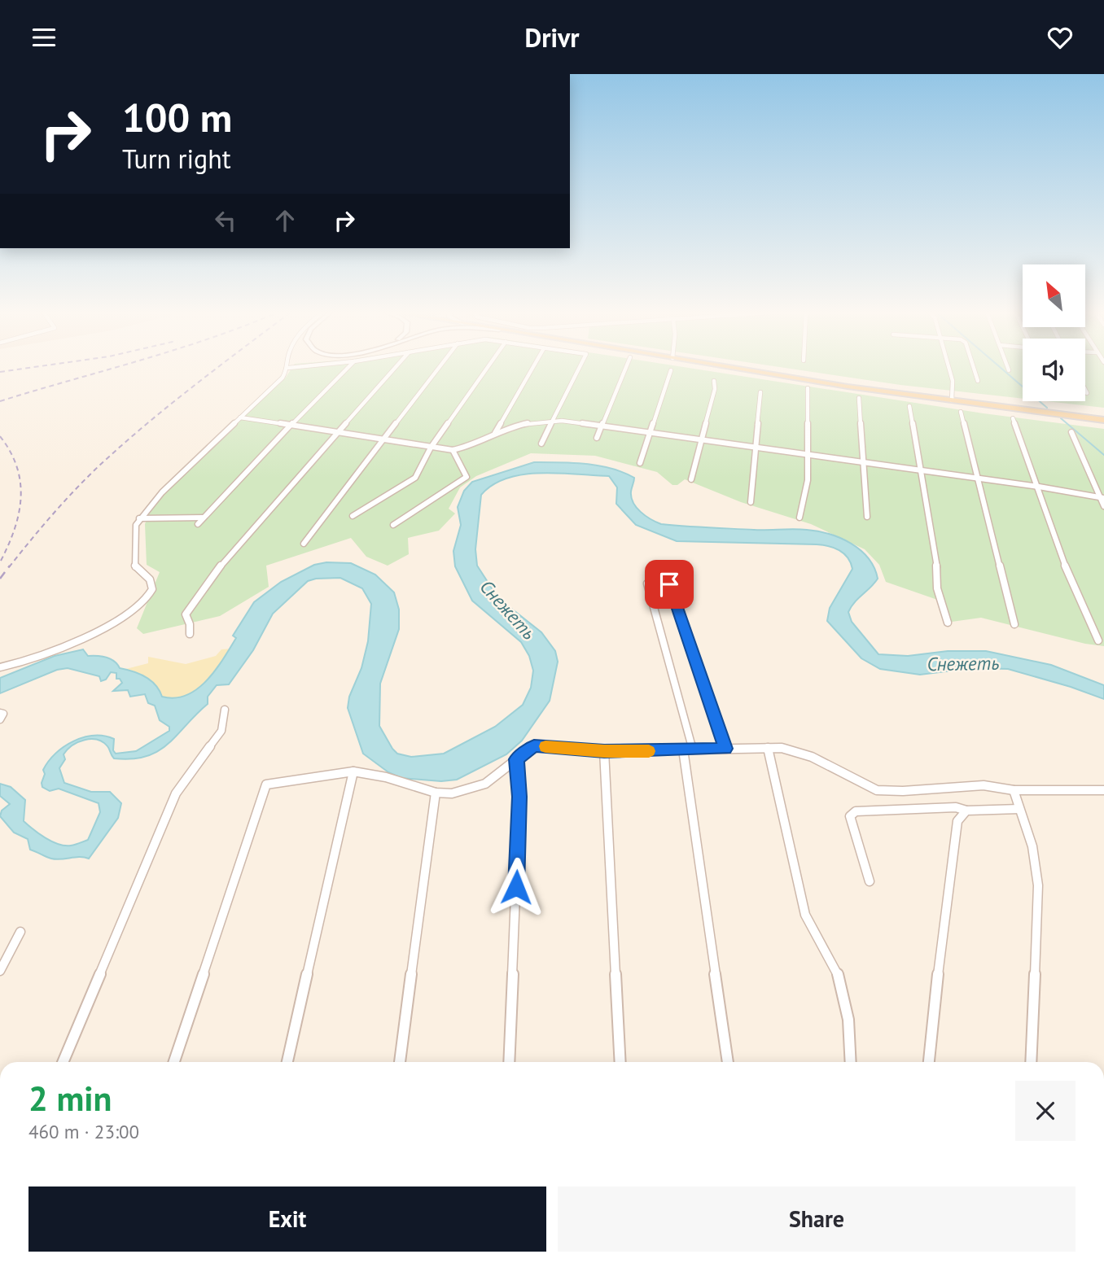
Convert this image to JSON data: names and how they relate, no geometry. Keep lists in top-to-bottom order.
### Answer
{
  "water": ["Снежеть"],
  "north": "top left",
  "page": {
    "header": "Drivr",
    "turn": ["100 m", "Turn right"],
    "heading": ["2 min", "460 m · 23:00"],
    "buttons": ["Exit", "Share"]
  }
}
